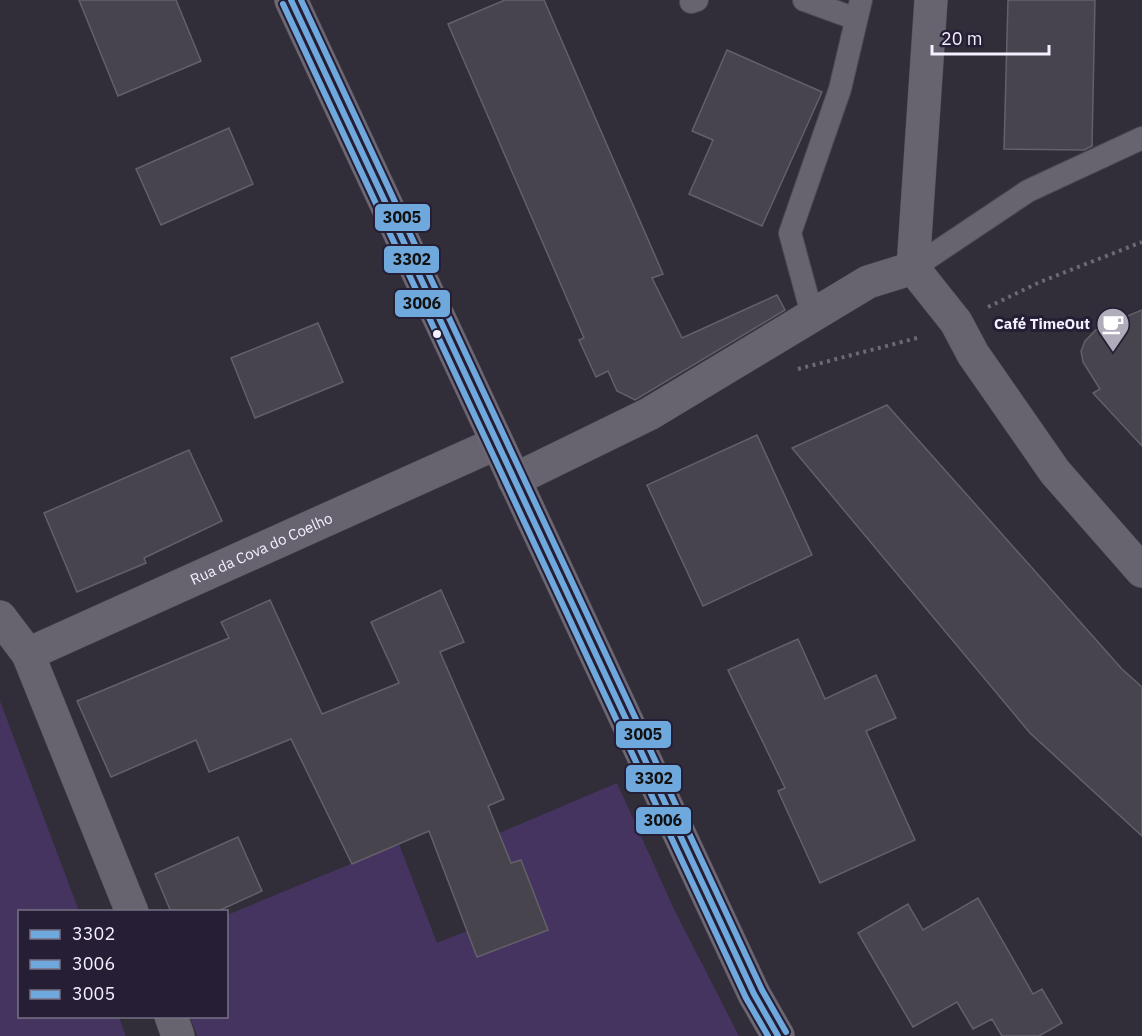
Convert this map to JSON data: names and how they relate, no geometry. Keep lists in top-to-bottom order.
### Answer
{
  "streets": {
    "street": ["Rua da Cova do Coelho"]
  },
  "places": {
    "cafe": ["Café TimeOut"]
  },
  "lines": ["transit line 3302", "transit line 3005", "transit line 3006"],
  "legend": ["3302", "3006", "3005"],
  "scale_bar": "20 m"
}
